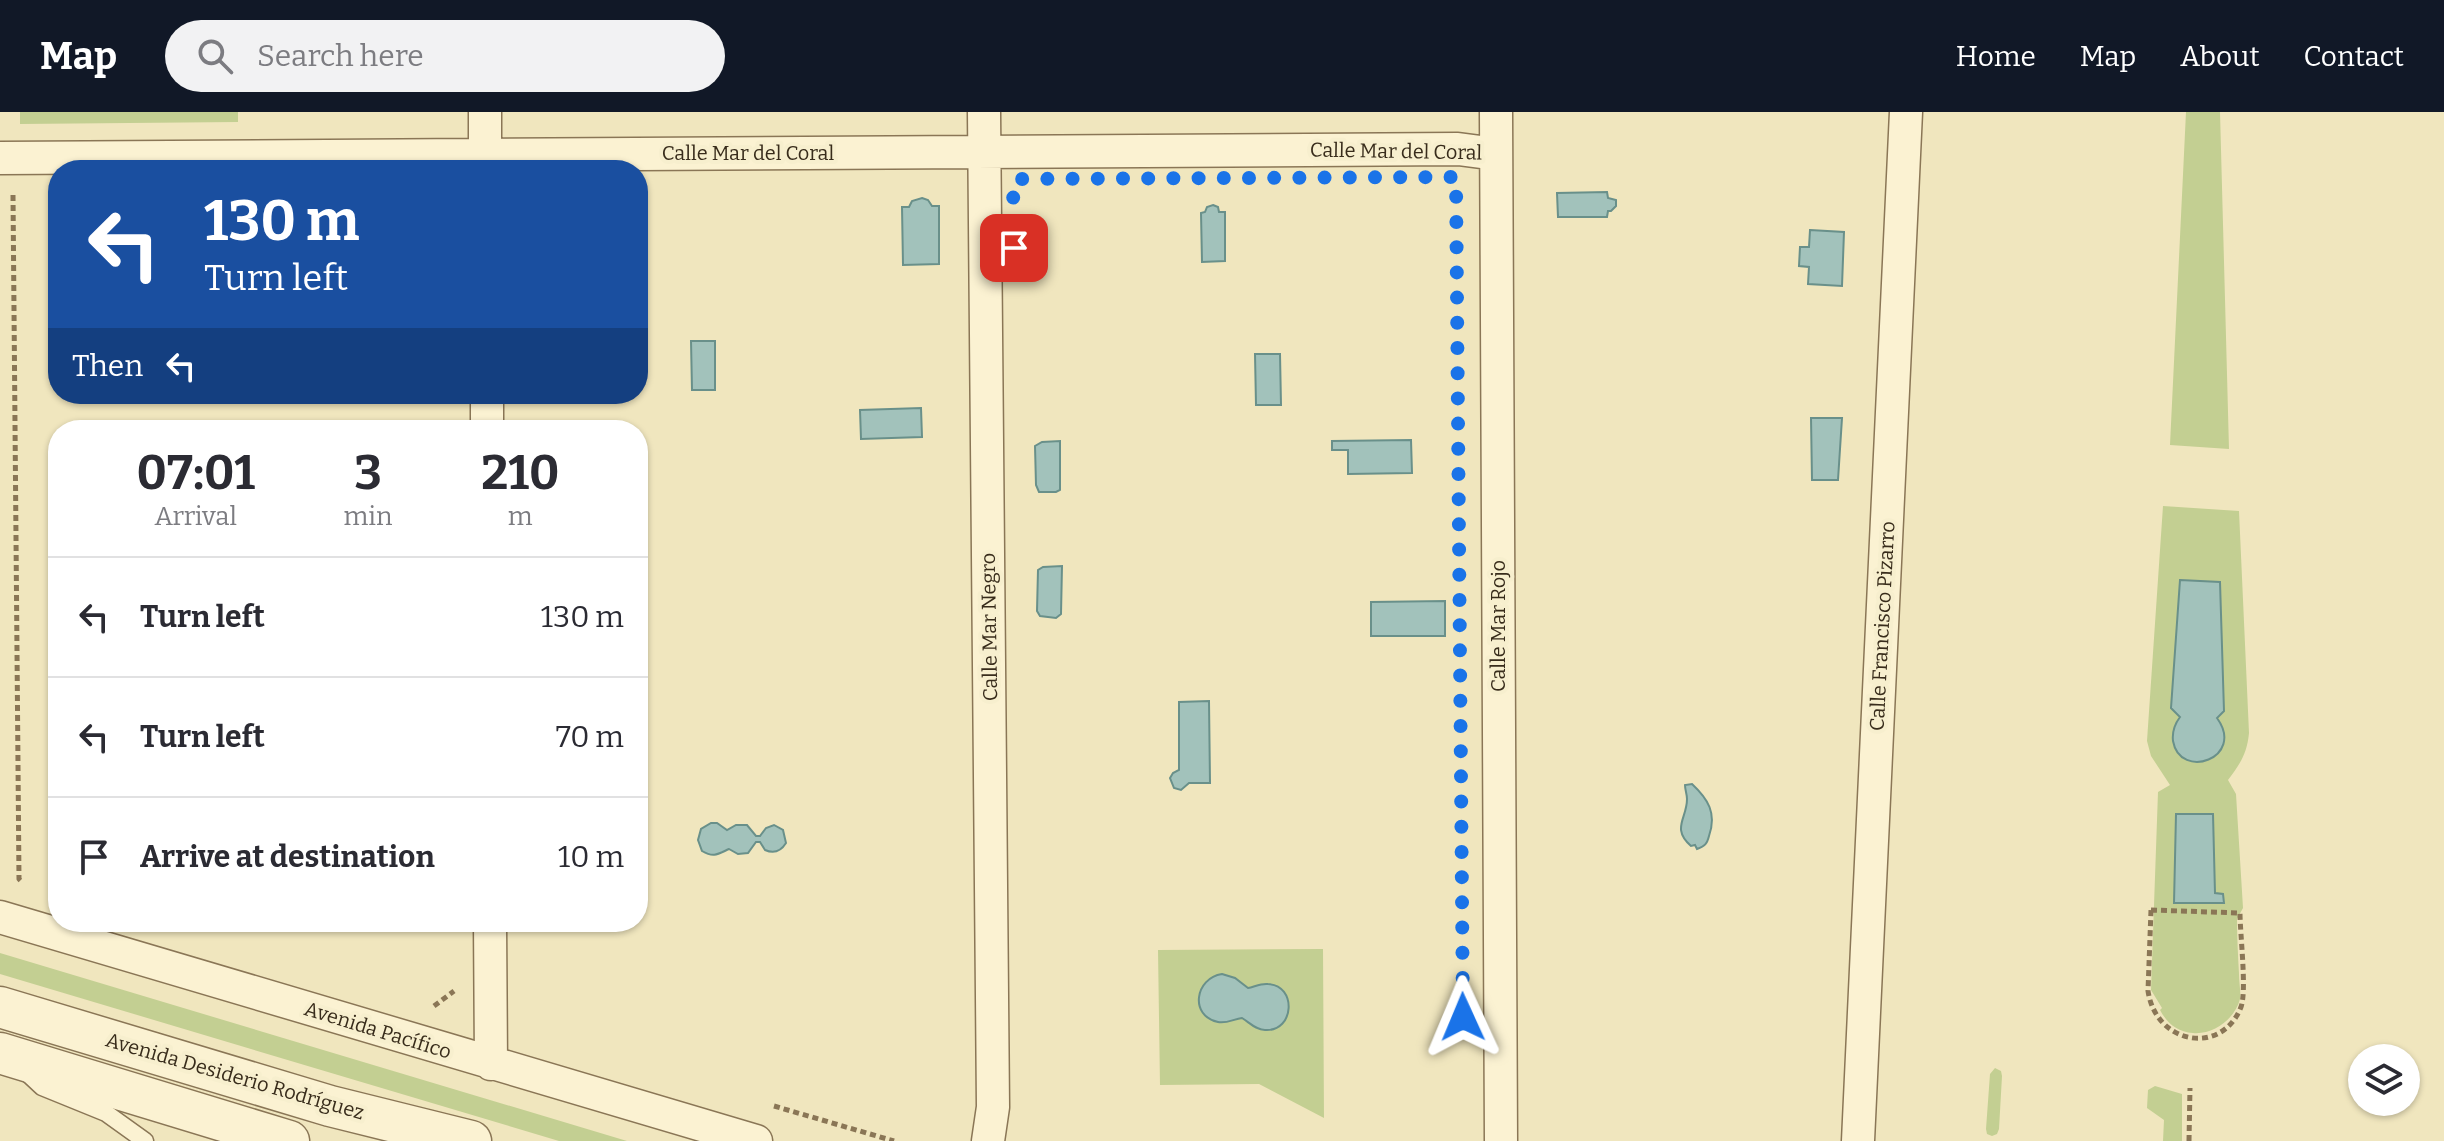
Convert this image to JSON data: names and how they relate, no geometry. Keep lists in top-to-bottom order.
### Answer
{
  "streets": {
    "street": [
      "Calle Mar del Coral",
      "Calle Mar Rojo",
      "Calle Francisco Pizarro",
      "Calle Mar Negro",
      "Avenida Pacífico",
      "Avenida Desiderio Rodríguez"
    ]
  },
  "crossings": [
    ["Calle Mar del Coral", "Calle Mar Rojo"],
    ["Calle Mar del Coral", "Calle Mar Negro"]
  ],
  "page": {
    "header": "Map",
    "search": "Search here",
    "nav": [
      "Home",
      "Map",
      "About",
      "Contact"
    ],
    "turn": ["130 m", "Turn left"],
    "then": "Then",
    "eta": [
      "07:01",
      "Arrival",
      "3",
      "min",
      "210",
      "m"
    ],
    "list": [
      {
        "name": "Turn left",
        "value": "130 m"
      },
      {
        "name": "Turn left",
        "value": "70 m"
      },
      {
        "name": "Arrive at destination",
        "value": "10 m"
      }
    ]
  }
}
